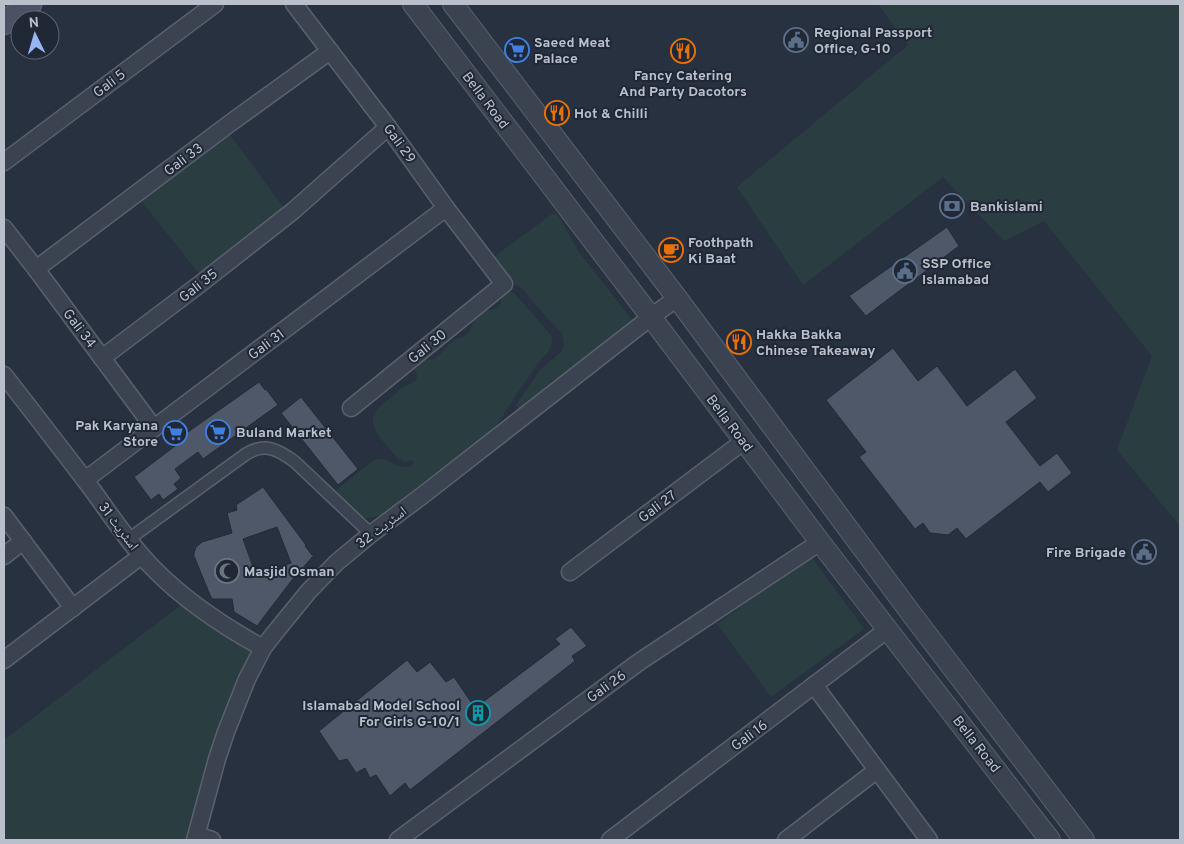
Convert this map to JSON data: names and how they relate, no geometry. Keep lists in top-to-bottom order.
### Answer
{
  "streets": {
    "street": [
      "Gali 5",
      "Bella Road",
      "Gali 29",
      "Gali 33",
      "Gali 35",
      "Gali 34",
      "Gali 31",
      "Gali 30",
      "Gali 27",
      "اسٹریٹ 31",
      "اسٹریٹ 32",
      "Gali 26",
      "Gali 16"
    ]
  },
  "crossings": [
    ["Bella Road", "Gali 27"],
    ["Bella Road", "اسٹریٹ 32"],
    ["Bella Road", "Gali 26"],
    ["Bella Road", "Gali 16"],
    ["Gali 29", "Gali 33"],
    ["Gali 29", "Gali 35"],
    ["Gali 29", "Gali 31"],
    ["Gali 29", "Gali 30"],
    ["Gali 33", "Gali 34"],
    ["Gali 35", "Gali 34"],
    ["Gali 34", "Gali 31"],
    ["Gali 31", "اسٹریٹ 31"],
    ["اسٹریٹ 31", "اسٹریٹ 32"]
  ],
  "places": {
    "public building": ["Regional Passport Office, G-10", "SSP Office Islamabad", "Fire Brigade"],
    "supermarket": ["Saeed Meat Palace", "Buland Market", "Pak Karyana Store"],
    "restaurant": ["Fancy Catering And Party Dacotors", "Hot & Chilli", "Hakka Bakka Chinese Takeaway"],
    "bank": ["Bankislami"],
    "cafe": ["Foothpath Ki Baat"],
    "mosque": ["Masjid Osman"],
    "building": ["Islamabad Model School For Girls G-10/1"]
  },
  "north": "top"
}
